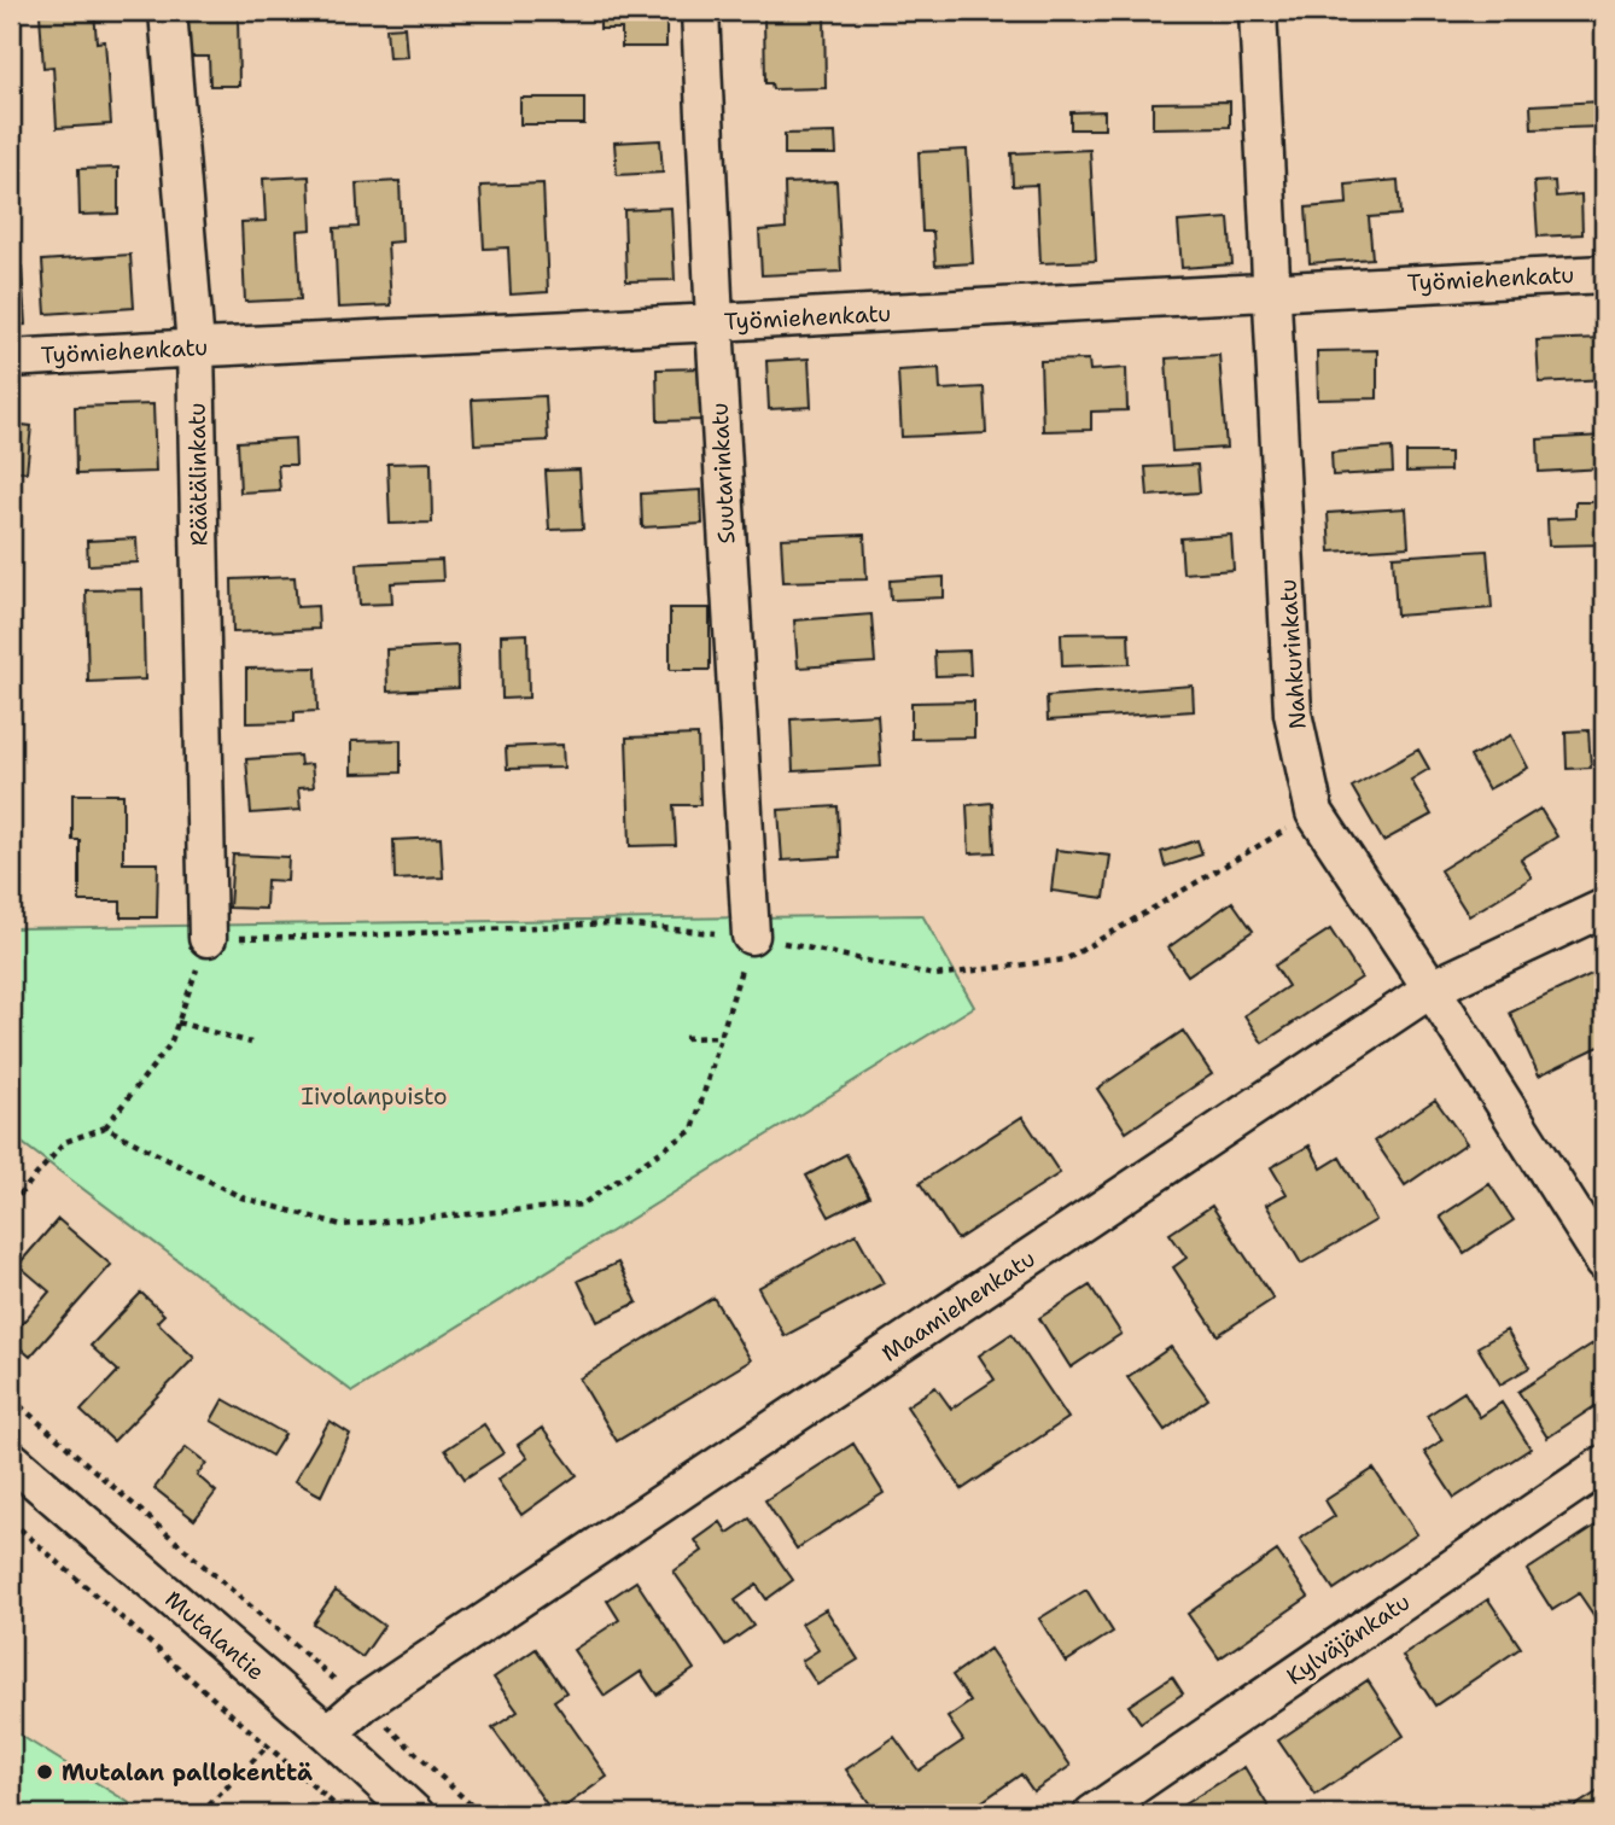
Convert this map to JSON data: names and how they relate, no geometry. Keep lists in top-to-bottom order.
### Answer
{
  "streets": {
    "street": [
      "Työmiehenkatu",
      "Suutarinkatu",
      "Räätälinkatu",
      "Nahkurinkatu",
      "Maamiehenkatu",
      "Mutalantie",
      "Kylväjänkatu"
    ]
  },
  "crossings": [
    ["Työmiehenkatu", "Suutarinkatu"],
    ["Työmiehenkatu", "Räätälinkatu"],
    ["Työmiehenkatu", "Nahkurinkatu"],
    ["Nahkurinkatu", "Maamiehenkatu"],
    ["Maamiehenkatu", "Mutalantie"]
  ],
  "parks": ["Iivolanpuisto"],
  "places": ["Mutalan pallokenttä"]
}
